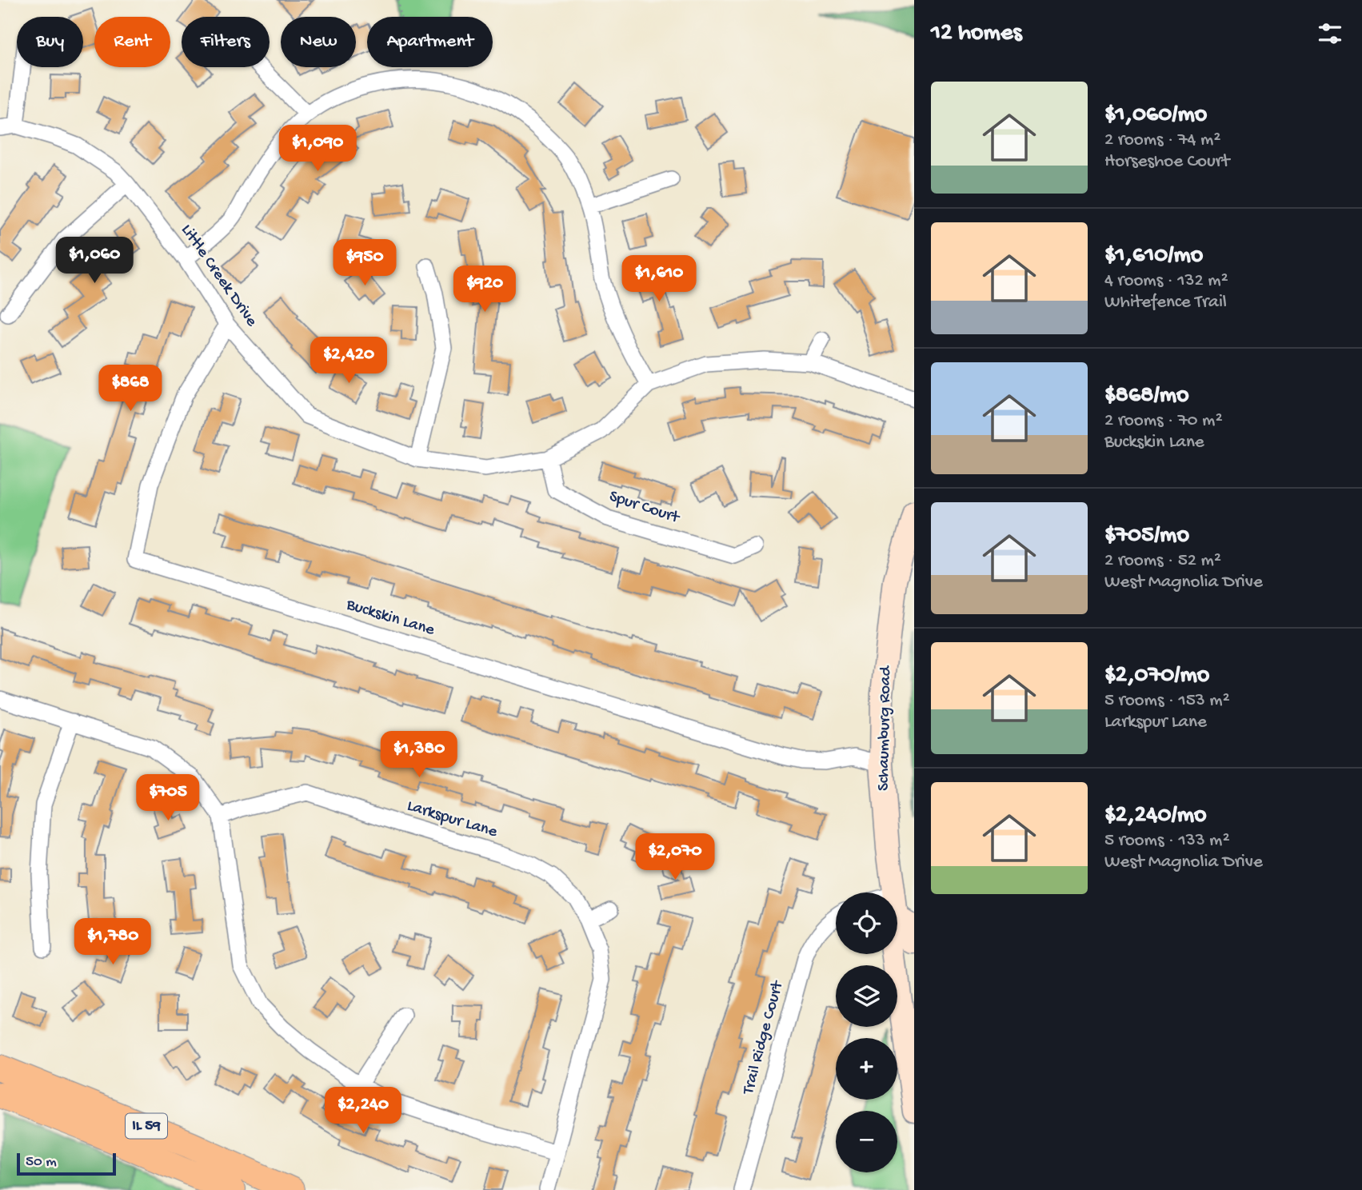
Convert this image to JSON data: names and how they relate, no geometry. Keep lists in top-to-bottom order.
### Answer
{
  "streets": {
    "main road": ["Schaumburg Road", "IL 59"],
    "street": [
      "Little Creek Drive",
      "Spur Court",
      "Buckskin Lane",
      "Larkspur Lane",
      "Trail Ridge Court"
    ]
  },
  "crossings": [
    ["Little Creek Drive", "Spur Court"],
    ["Little Creek Drive", "Buckskin Lane"],
    ["Buckskin Lane", "Schaumburg Road"]
  ],
  "scale_bar": "50 m",
  "page": {
    "heading": "12 homes",
    "chip": [
      "Buy",
      "Rent",
      "Filters",
      "New",
      "Apartment"
    ],
    "list": [
      {
        "name": "$1,060/mo",
        "note": "2 rooms · 74 m² · Horseshoe Court"
      },
      {
        "name": "$1,610/mo",
        "note": "4 rooms · 132 m² · Whitefence Trail"
      },
      {
        "name": "$868/mo",
        "note": "2 rooms · 70 m² · Buckskin Lane"
      },
      {
        "name": "$705/mo",
        "note": "2 rooms · 52 m² · West Magnolia Drive"
      },
      {
        "name": "$2,070/mo",
        "note": "5 rooms · 153 m² · Larkspur Lane"
      },
      {
        "name": "$2,240/mo",
        "note": "5 rooms · 133 m² · West Magnolia Drive"
      }
    ],
    "price": [
      "$1,090",
      "$1,060",
      "$950",
      "$1,610",
      "$920",
      "$2,420",
      "$868",
      "$1,380",
      "$705",
      "$2,070",
      "$1,780",
      "$2,240"
    ],
    "map_buttons": ["+", "−"],
    "scale": "50 m"
  }
}
